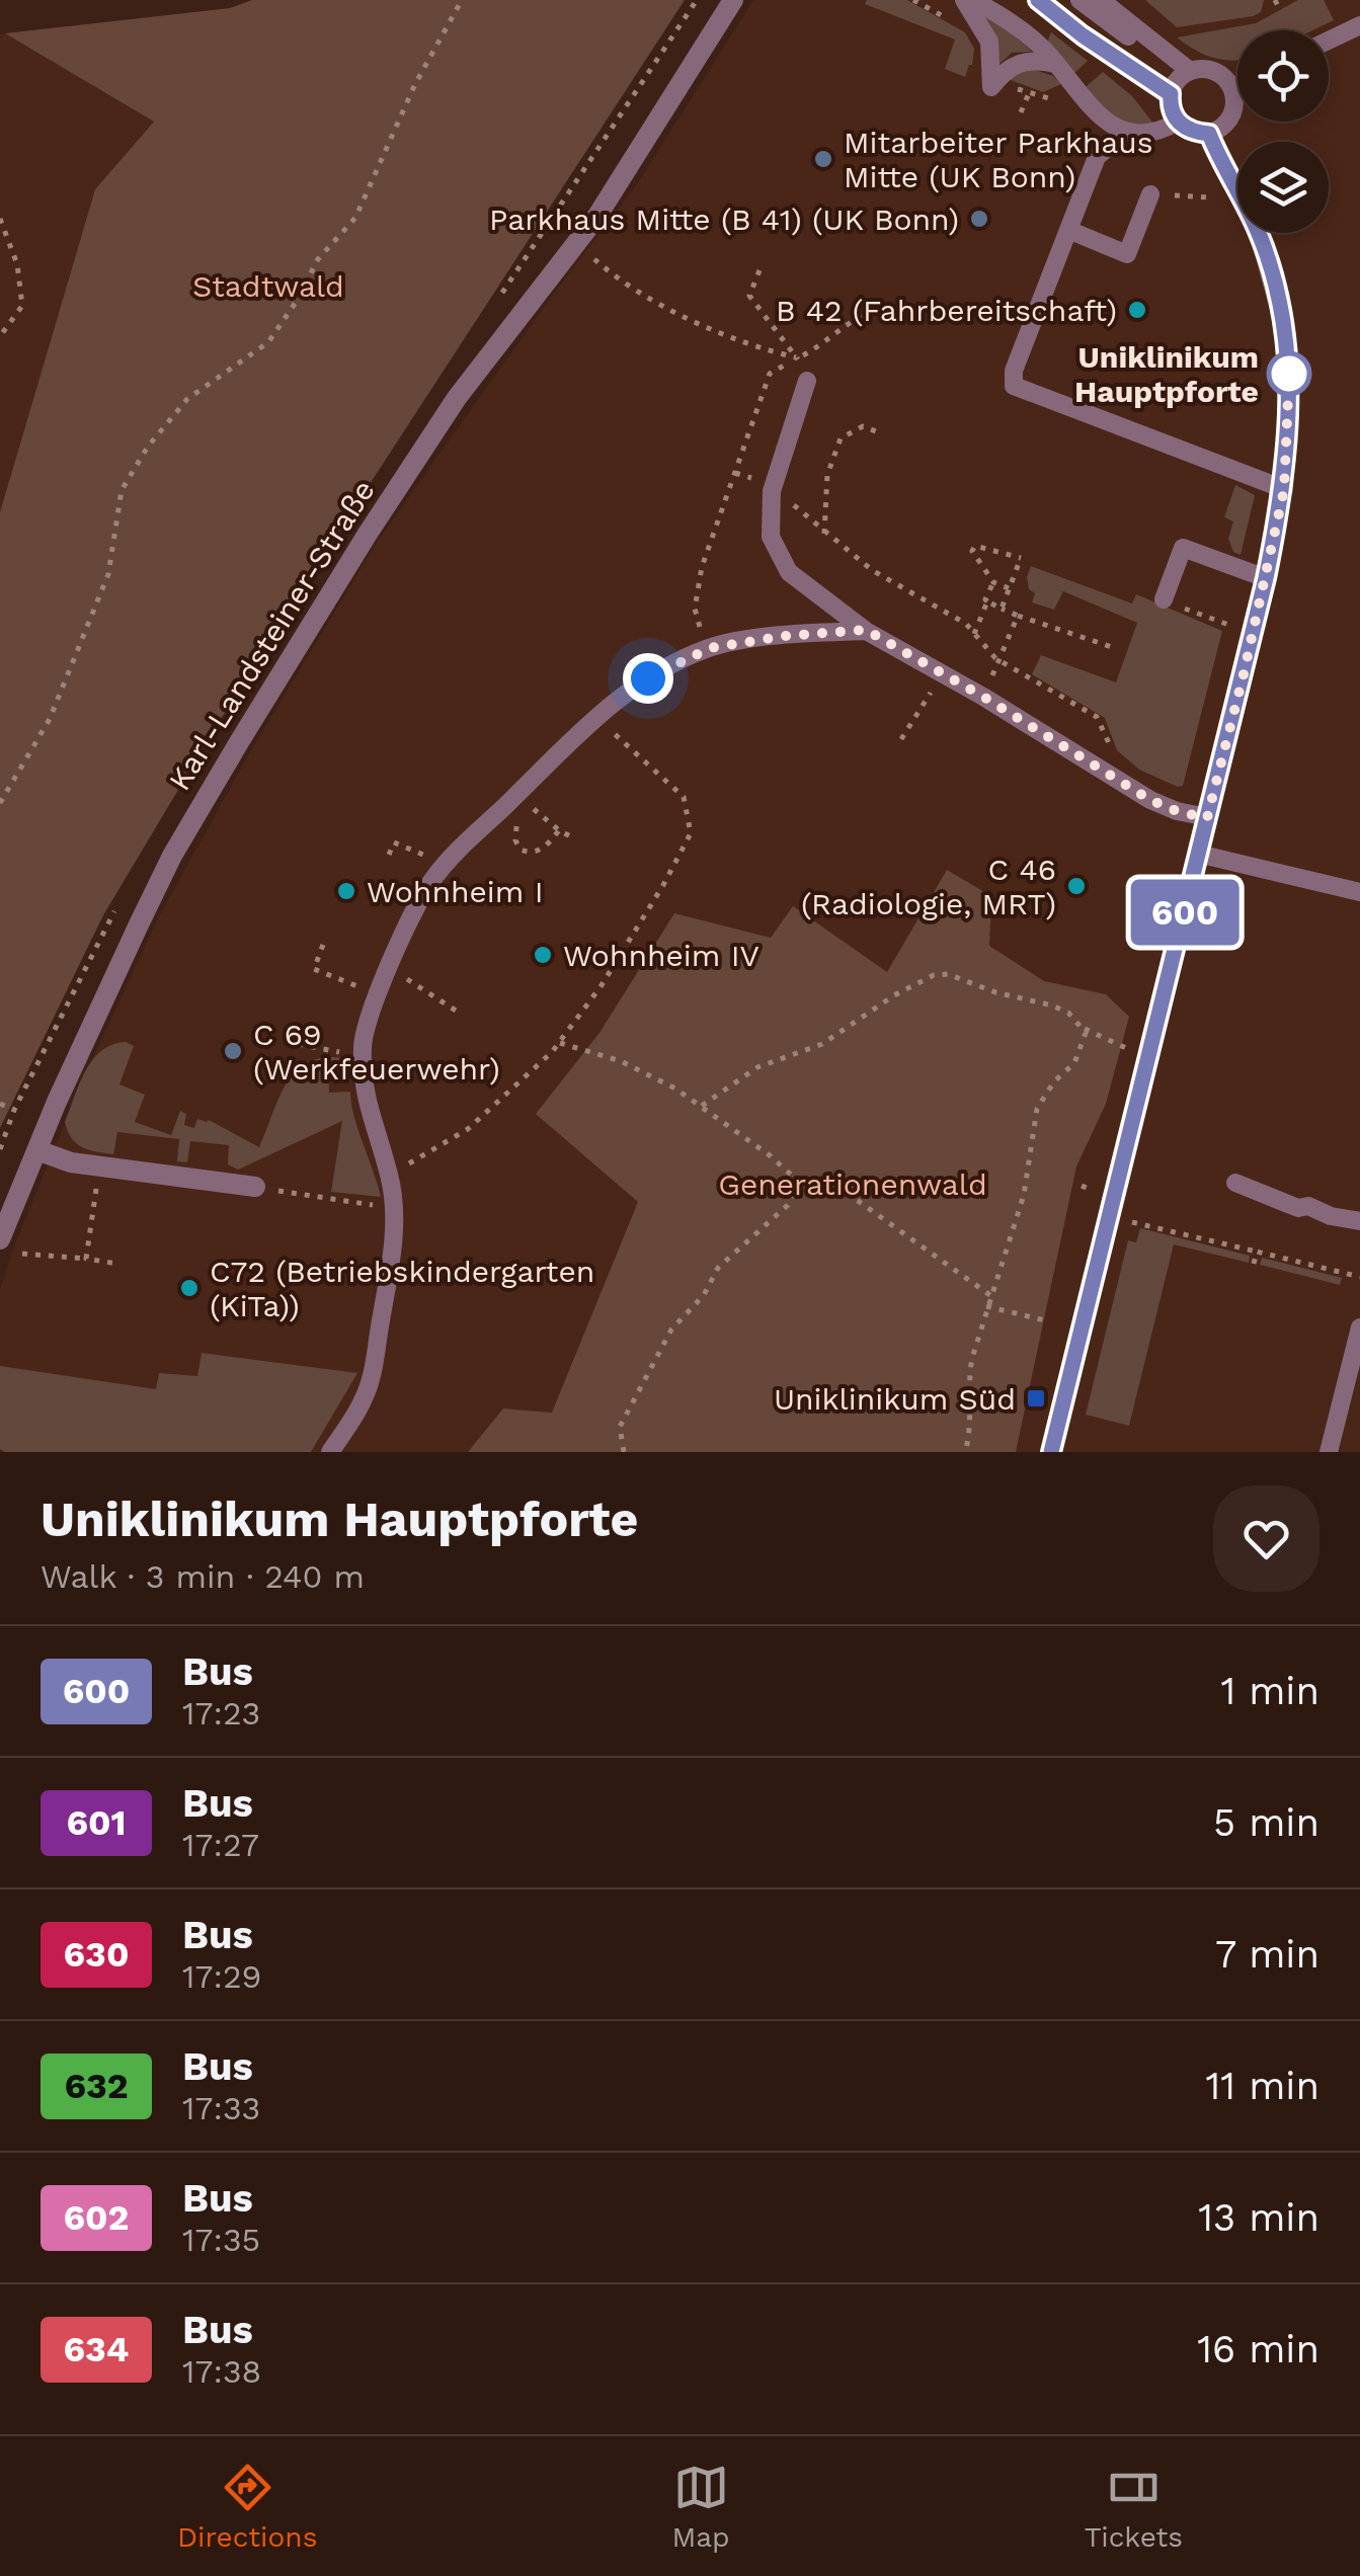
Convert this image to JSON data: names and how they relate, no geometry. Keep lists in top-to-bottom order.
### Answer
{
  "streets": {
    "street": ["Karl-Landsteiner-Straße"]
  },
  "parks": ["Stadtwald", "Generationenwald"],
  "places": {
    "other": [
      "Mitarbeiter Parkhaus Mitte (UK Bonn)",
      "Parkhaus Mitte (B 41) (UK Bonn)",
      "B 42 (Fahrbereitschaft)",
      "Uniklinikum Hauptpforte",
      "C 46 (Radiologie, MRT)",
      "Wohnheim I",
      "Wohnheim IV",
      "C 69 (Werkfeuerwehr)",
      "C72 (Betriebskindergarten (KiTa))"
    ],
    "transit": ["Uniklinikum Süd"]
  },
  "lines": ["bus line 600"],
  "page": {
    "on_map": "600",
    "heading": ["Uniklinikum Hauptpforte", "Walk · 3 min · 240 m"],
    "list": [
      {
        "mark": "600",
        "name": "Bus",
        "note": "17:23",
        "value": "1 min"
      },
      {
        "mark": "601",
        "name": "Bus",
        "note": "17:27",
        "value": "5 min"
      },
      {
        "mark": "630",
        "name": "Bus",
        "note": "17:29",
        "value": "7 min"
      },
      {
        "mark": "632",
        "name": "Bus",
        "note": "17:33",
        "value": "11 min"
      },
      {
        "mark": "602",
        "name": "Bus",
        "note": "17:35",
        "value": "13 min"
      },
      {
        "mark": "634",
        "name": "Bus",
        "note": "17:38",
        "value": "16 min"
      }
    ],
    "tabs": ["Directions", "Map", "Tickets"]
  }
}
